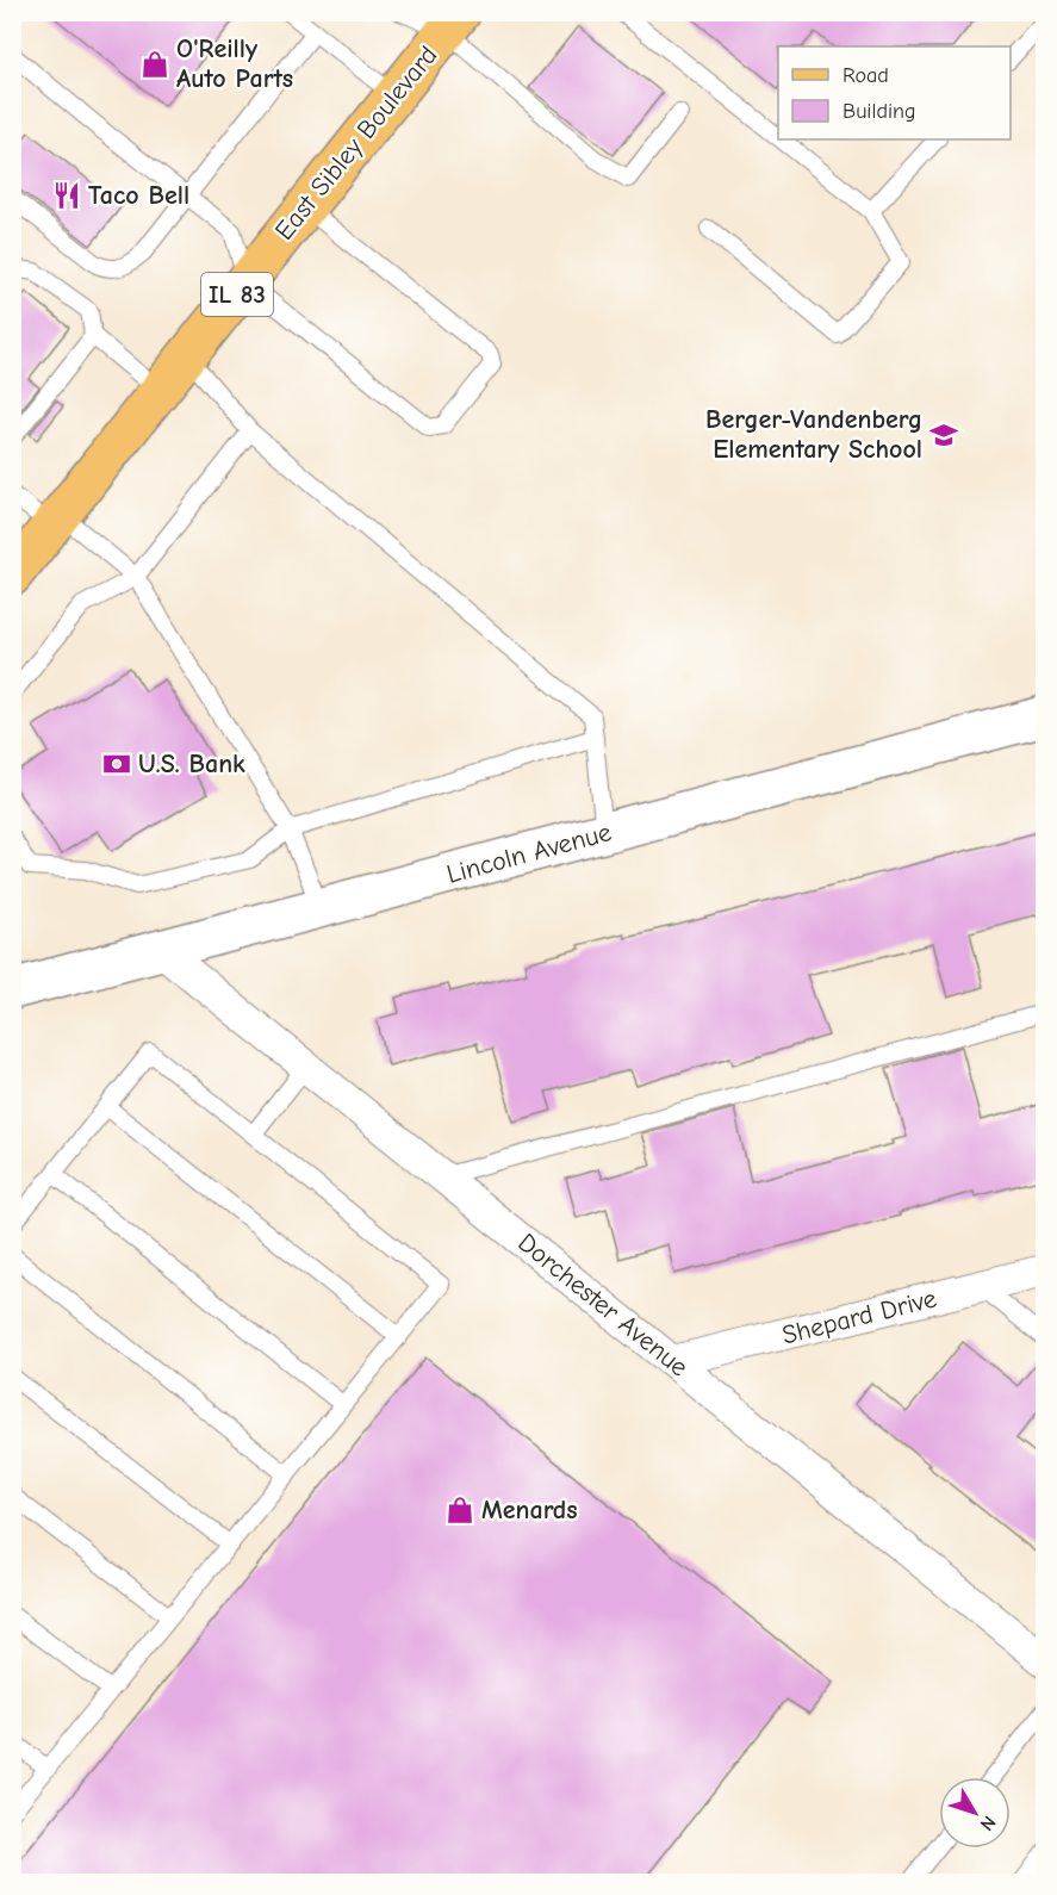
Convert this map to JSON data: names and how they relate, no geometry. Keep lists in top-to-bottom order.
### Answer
{
  "streets": {
    "main road": ["East Sibley Boulevard", "IL 83"],
    "street": ["Lincoln Avenue", "Dorchester Avenue", "Shepard Drive"]
  },
  "crossings": [
    ["Lincoln Avenue", "Dorchester Avenue"],
    ["Dorchester Avenue", "Shepard Drive"]
  ],
  "places": {
    "shop": ["O'Reilly Auto Parts", "Menards"],
    "restaurant": ["Taco Bell"],
    "school or university": ["Berger-Vandenberg Elementary School"],
    "bank": ["U.S. Bank"]
  },
  "legend": ["Road", "Building"],
  "north": "bottom right"
}
